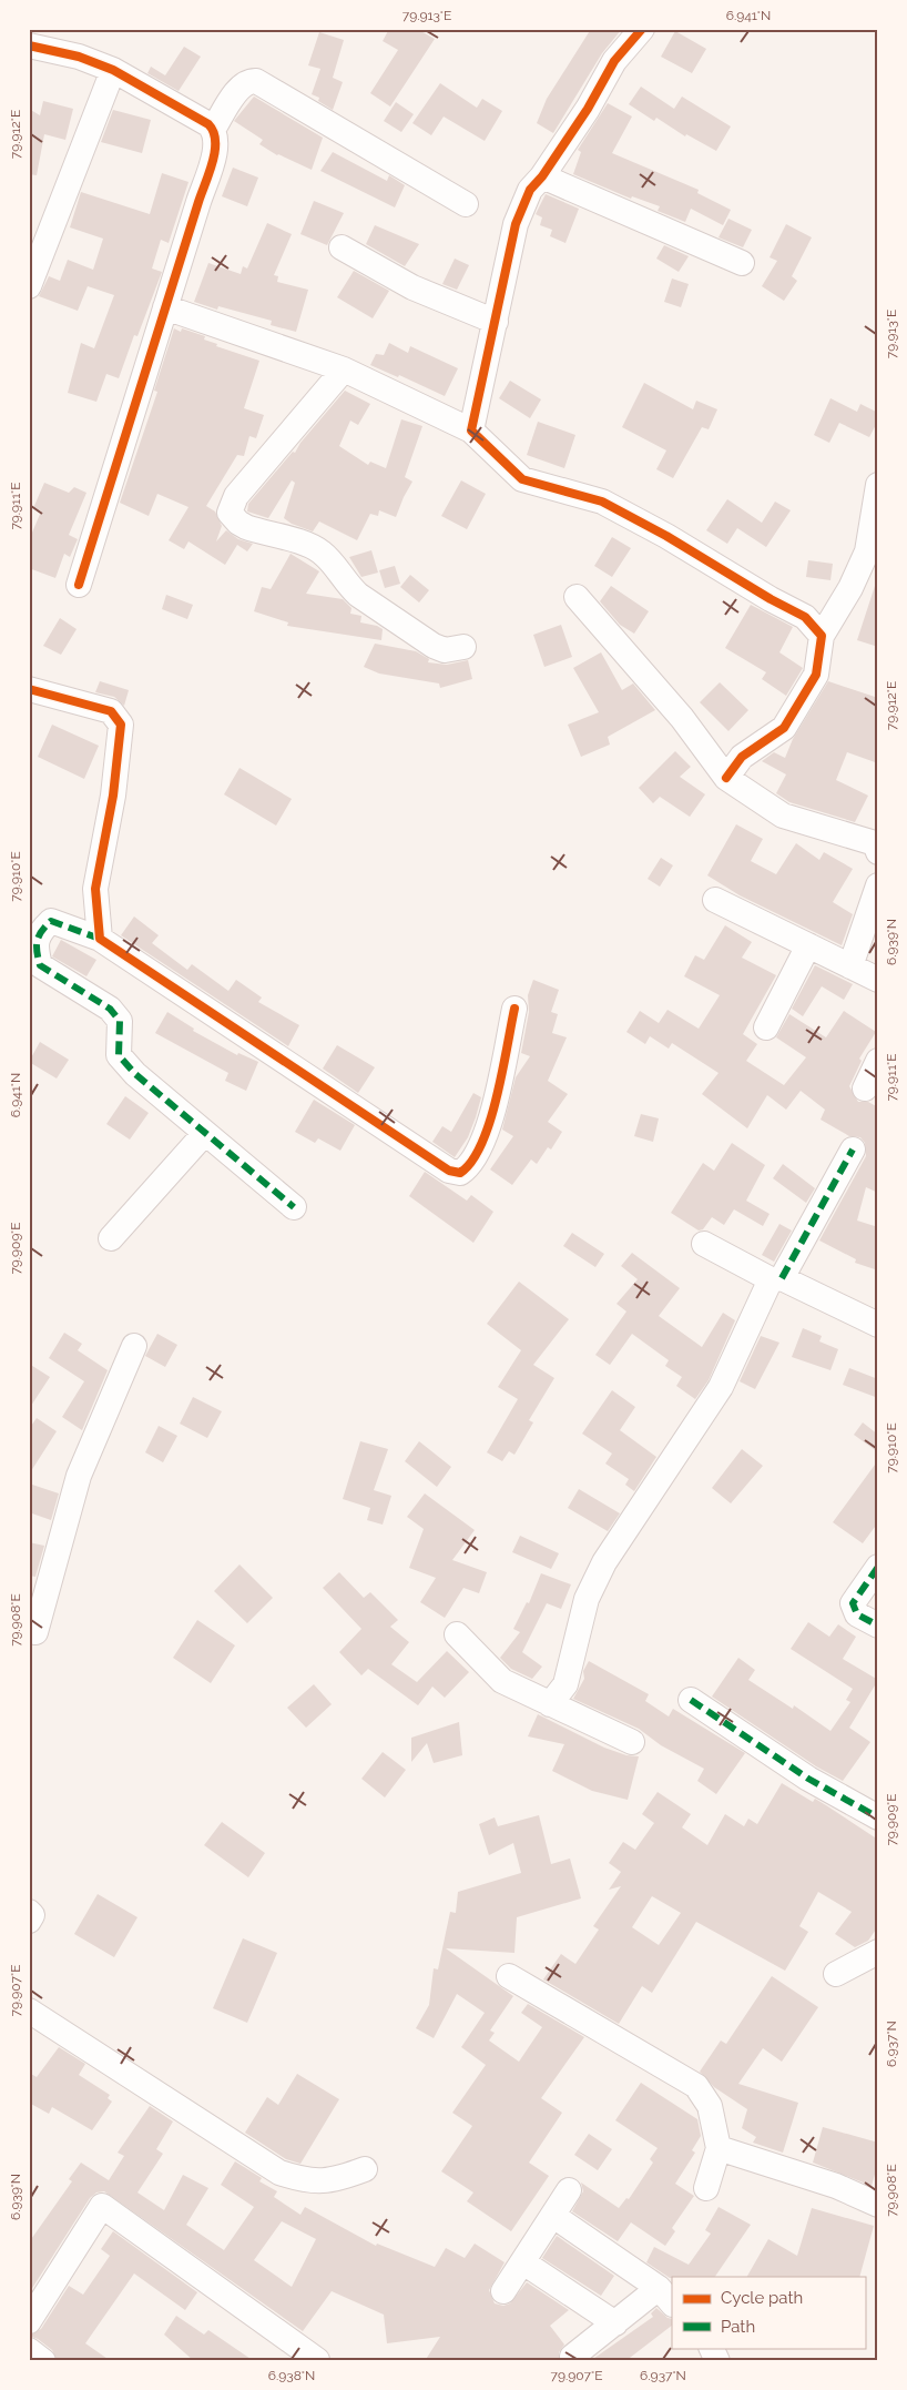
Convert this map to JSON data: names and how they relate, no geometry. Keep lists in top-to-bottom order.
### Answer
{
  "legend": ["Cycle path", "Path"],
  "coordinates": [
    "79.913°E",
    "6.941°N",
    "79.912°E",
    "79.911°E",
    "79.910°E",
    "6.939°N",
    "79.909°E",
    "79.908°E",
    "79.907°E",
    "6.937°N",
    "6.938°N"
  ]
}
